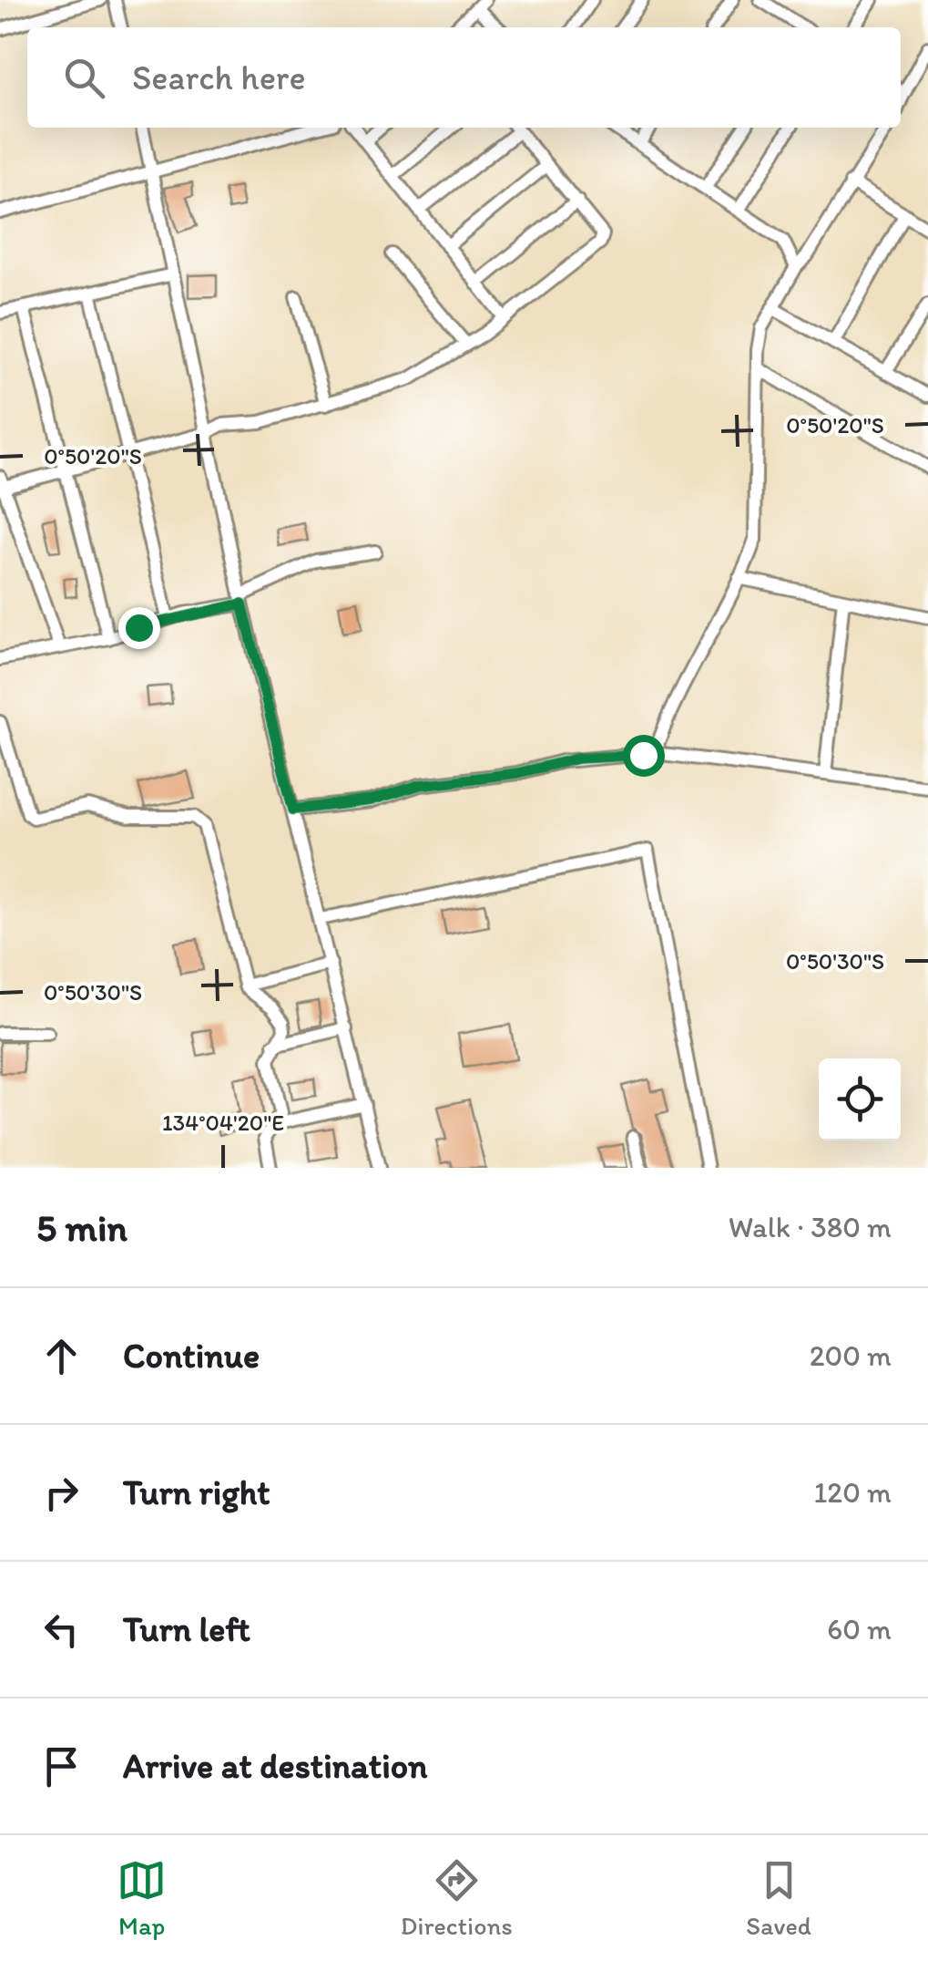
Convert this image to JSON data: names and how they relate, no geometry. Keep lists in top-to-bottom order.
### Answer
{
  "page": {
    "search": "Search here",
    "heading": ["5 min", "Walk · 380 m"],
    "list": [
      ["Continue", "200 m"],
      ["Turn right", "120 m"],
      ["Turn left", "60 m"],
      "Arrive at destination"
    ],
    "nav": ["Map", "Directions", "Saved"]
  },
  "coordinates": ["0°50'20\"S", "0°50'30\"S", "134°04'20\"E"]
}
